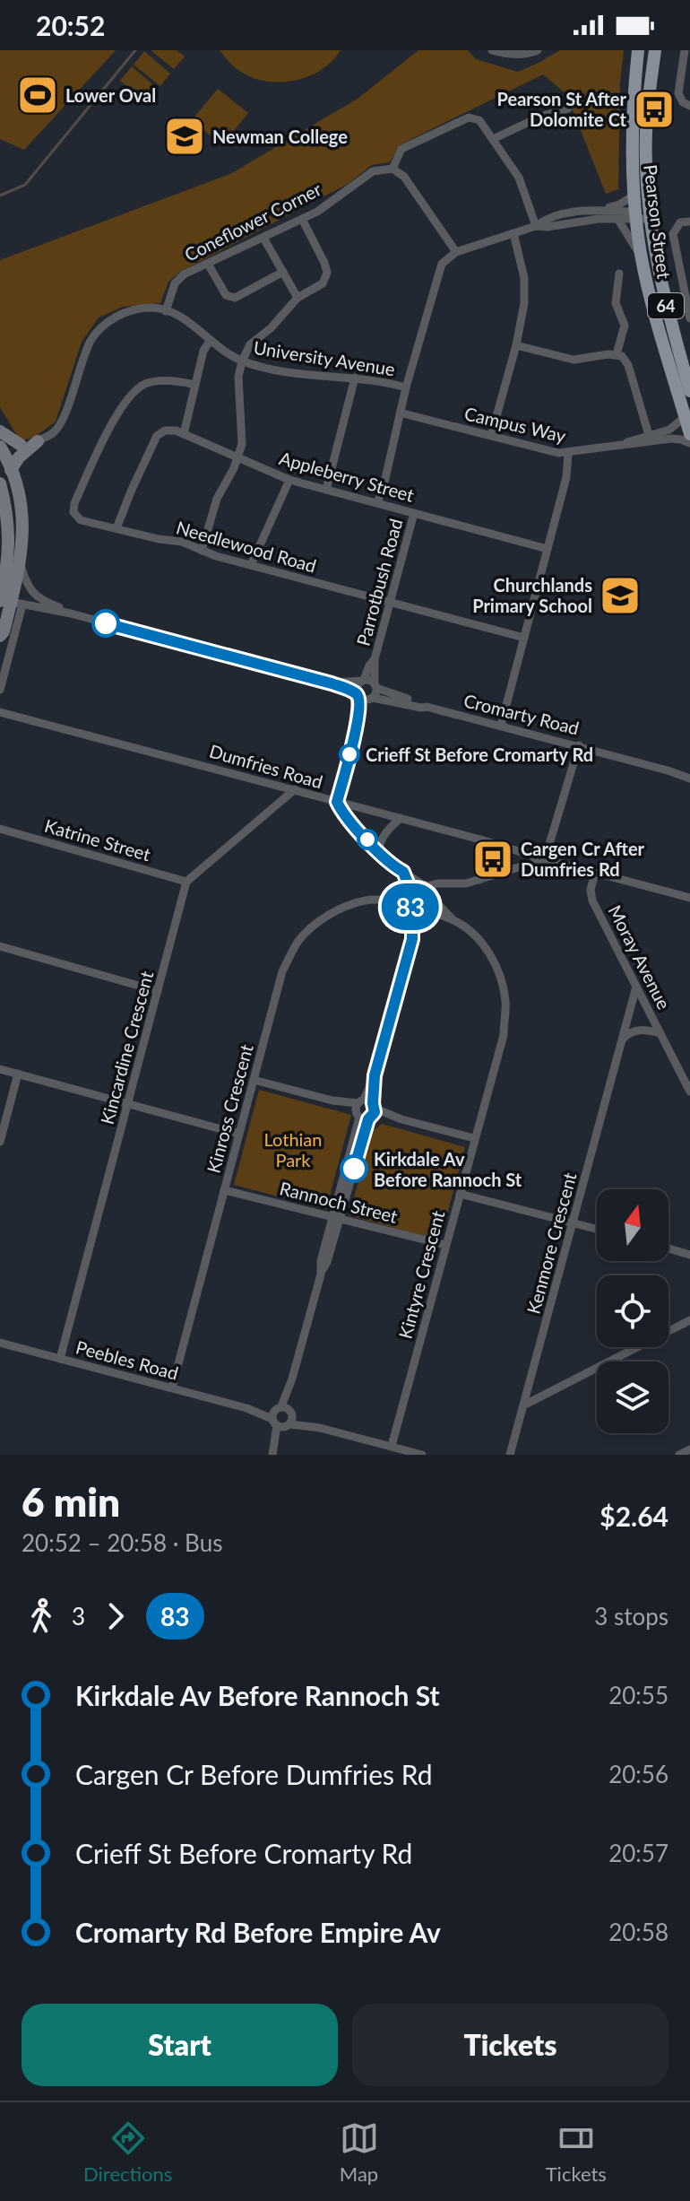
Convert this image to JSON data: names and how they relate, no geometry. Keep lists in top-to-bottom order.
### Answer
{
  "streets": {
    "main road": ["Pearson Street", "64"],
    "street": [
      "Coneflower Corner",
      "University Avenue",
      "Campus Way",
      "Appleberry Street",
      "Needlewood Road",
      "Parrotbush Road",
      "Cromarty Road",
      "Dumfries Road",
      "Katrine Street",
      "Moray Avenue",
      "Kincardine Crescent",
      "Kinross Crescent",
      "Rannoch Street",
      "Kenmore Crescent",
      "Kintyre Crescent",
      "Peebles Road"
    ]
  },
  "crossings": [
    ["Coneflower Corner", "University Avenue"],
    ["Pearson Street", "Campus Way"],
    ["Appleberry Street", "Parrotbush Road"],
    ["Needlewood Road", "Parrotbush Road"],
    ["Parrotbush Road", "Cromarty Road"],
    ["Dumfries Road", "Moray Avenue"],
    ["Katrine Street", "Kincardine Crescent"],
    ["Moray Avenue", "Kenmore Crescent"],
    ["Kincardine Crescent", "Peebles Road"],
    ["Kinross Crescent", "Rannoch Street"],
    ["Kinross Crescent", "Kintyre Crescent"],
    ["Kinross Crescent", "Peebles Road"],
    ["Rannoch Street", "Kintyre Crescent"],
    ["Kintyre Crescent", "Peebles Road"]
  ],
  "parks": ["Lothian Park"],
  "places": {
    "sports": ["Lower Oval"],
    "bus stop": ["Pearson St After Dolomite Ct", "Cargen Cr After Dumfries Rd"],
    "school or university": ["Newman College", "Churchlands Primary School"],
    "other": ["Crieff St Before Cromarty Rd", "Kirkdale Av Before Rannoch St"]
  },
  "lines": ["bus line 83"],
  "north": "top",
  "page": {
    "status": "20:52",
    "on_map": "83",
    "heading": ["6 min", "20:52 – 20:58 · Bus", "$2.64"],
    "legs": ["3", "83", "3 stops"],
    "list": [
      {
        "name": "Kirkdale Av Before Rannoch St",
        "value": "20:55"
      },
      {
        "name": "Cargen Cr Before Dumfries Rd",
        "value": "20:56"
      },
      {
        "name": "Crieff St Before Cromarty Rd",
        "value": "20:57"
      },
      {
        "name": "Cromarty Rd Before Empire Av",
        "value": "20:58"
      }
    ],
    "buttons": ["Start", "Tickets"],
    "tabs": ["Directions", "Map", "Tickets"]
  }
}
